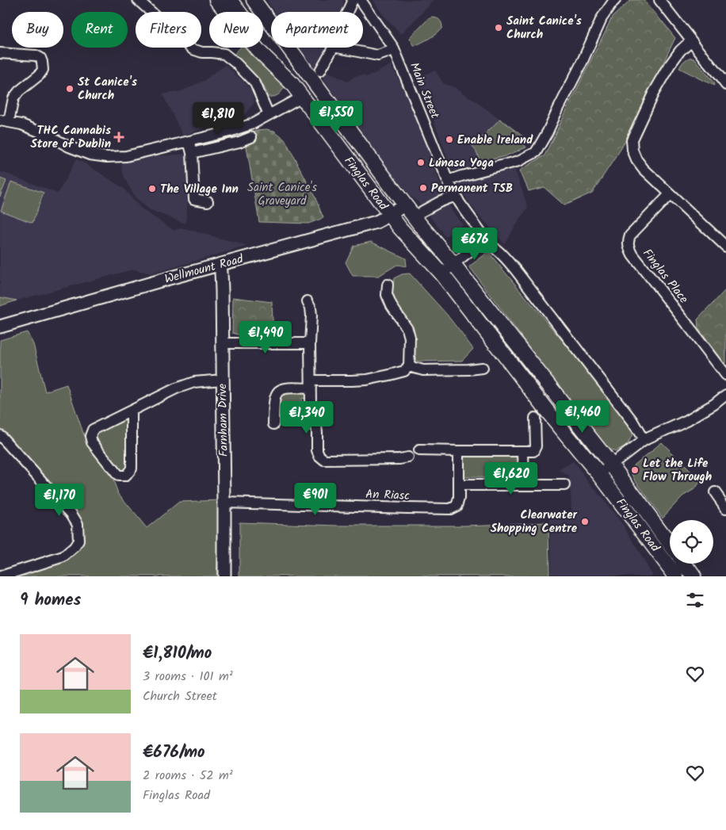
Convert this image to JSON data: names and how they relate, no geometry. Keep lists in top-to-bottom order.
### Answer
{
  "streets": {
    "main road": ["Finglas Road"],
    "street": [
      "Main Street",
      "Wellmount Road",
      "Finglas Place",
      "Farnham Drive",
      "An Riasc"
    ]
  },
  "crossings": [
    ["Finglas Road", "Wellmount Road"],
    ["Wellmount Road", "Farnham Drive"],
    ["Farnham Drive", "An Riasc"]
  ],
  "parks": ["Saint Canice's Graveyard"],
  "places": {
    "other": [
      "Saint Canice's Church",
      "St Canice's Church",
      "Enable Ireland",
      "Lúnasa Yoga",
      "Permanent TSB",
      "The Village Inn",
      "Let the Life Flow Through",
      "Clearwater Shopping Centre"
    ],
    "health": ["THC Cannabis Store of Dublin"]
  },
  "page": {
    "chip": [
      "Buy",
      "Rent",
      "Filters",
      "New",
      "Apartment"
    ],
    "price": [
      "€1,550",
      "€1,810",
      "€676",
      "€1,490",
      "€1,460",
      "€1,340",
      "€1,620",
      "€901",
      "€1,170"
    ],
    "heading": "9 homes",
    "list": [
      {
        "name": "€1,810/mo",
        "note": "3 rooms · 101 m² · Church Street"
      },
      {
        "name": "€676/mo",
        "note": "2 rooms · 52 m² · Finglas Road"
      }
    ]
  }
}
